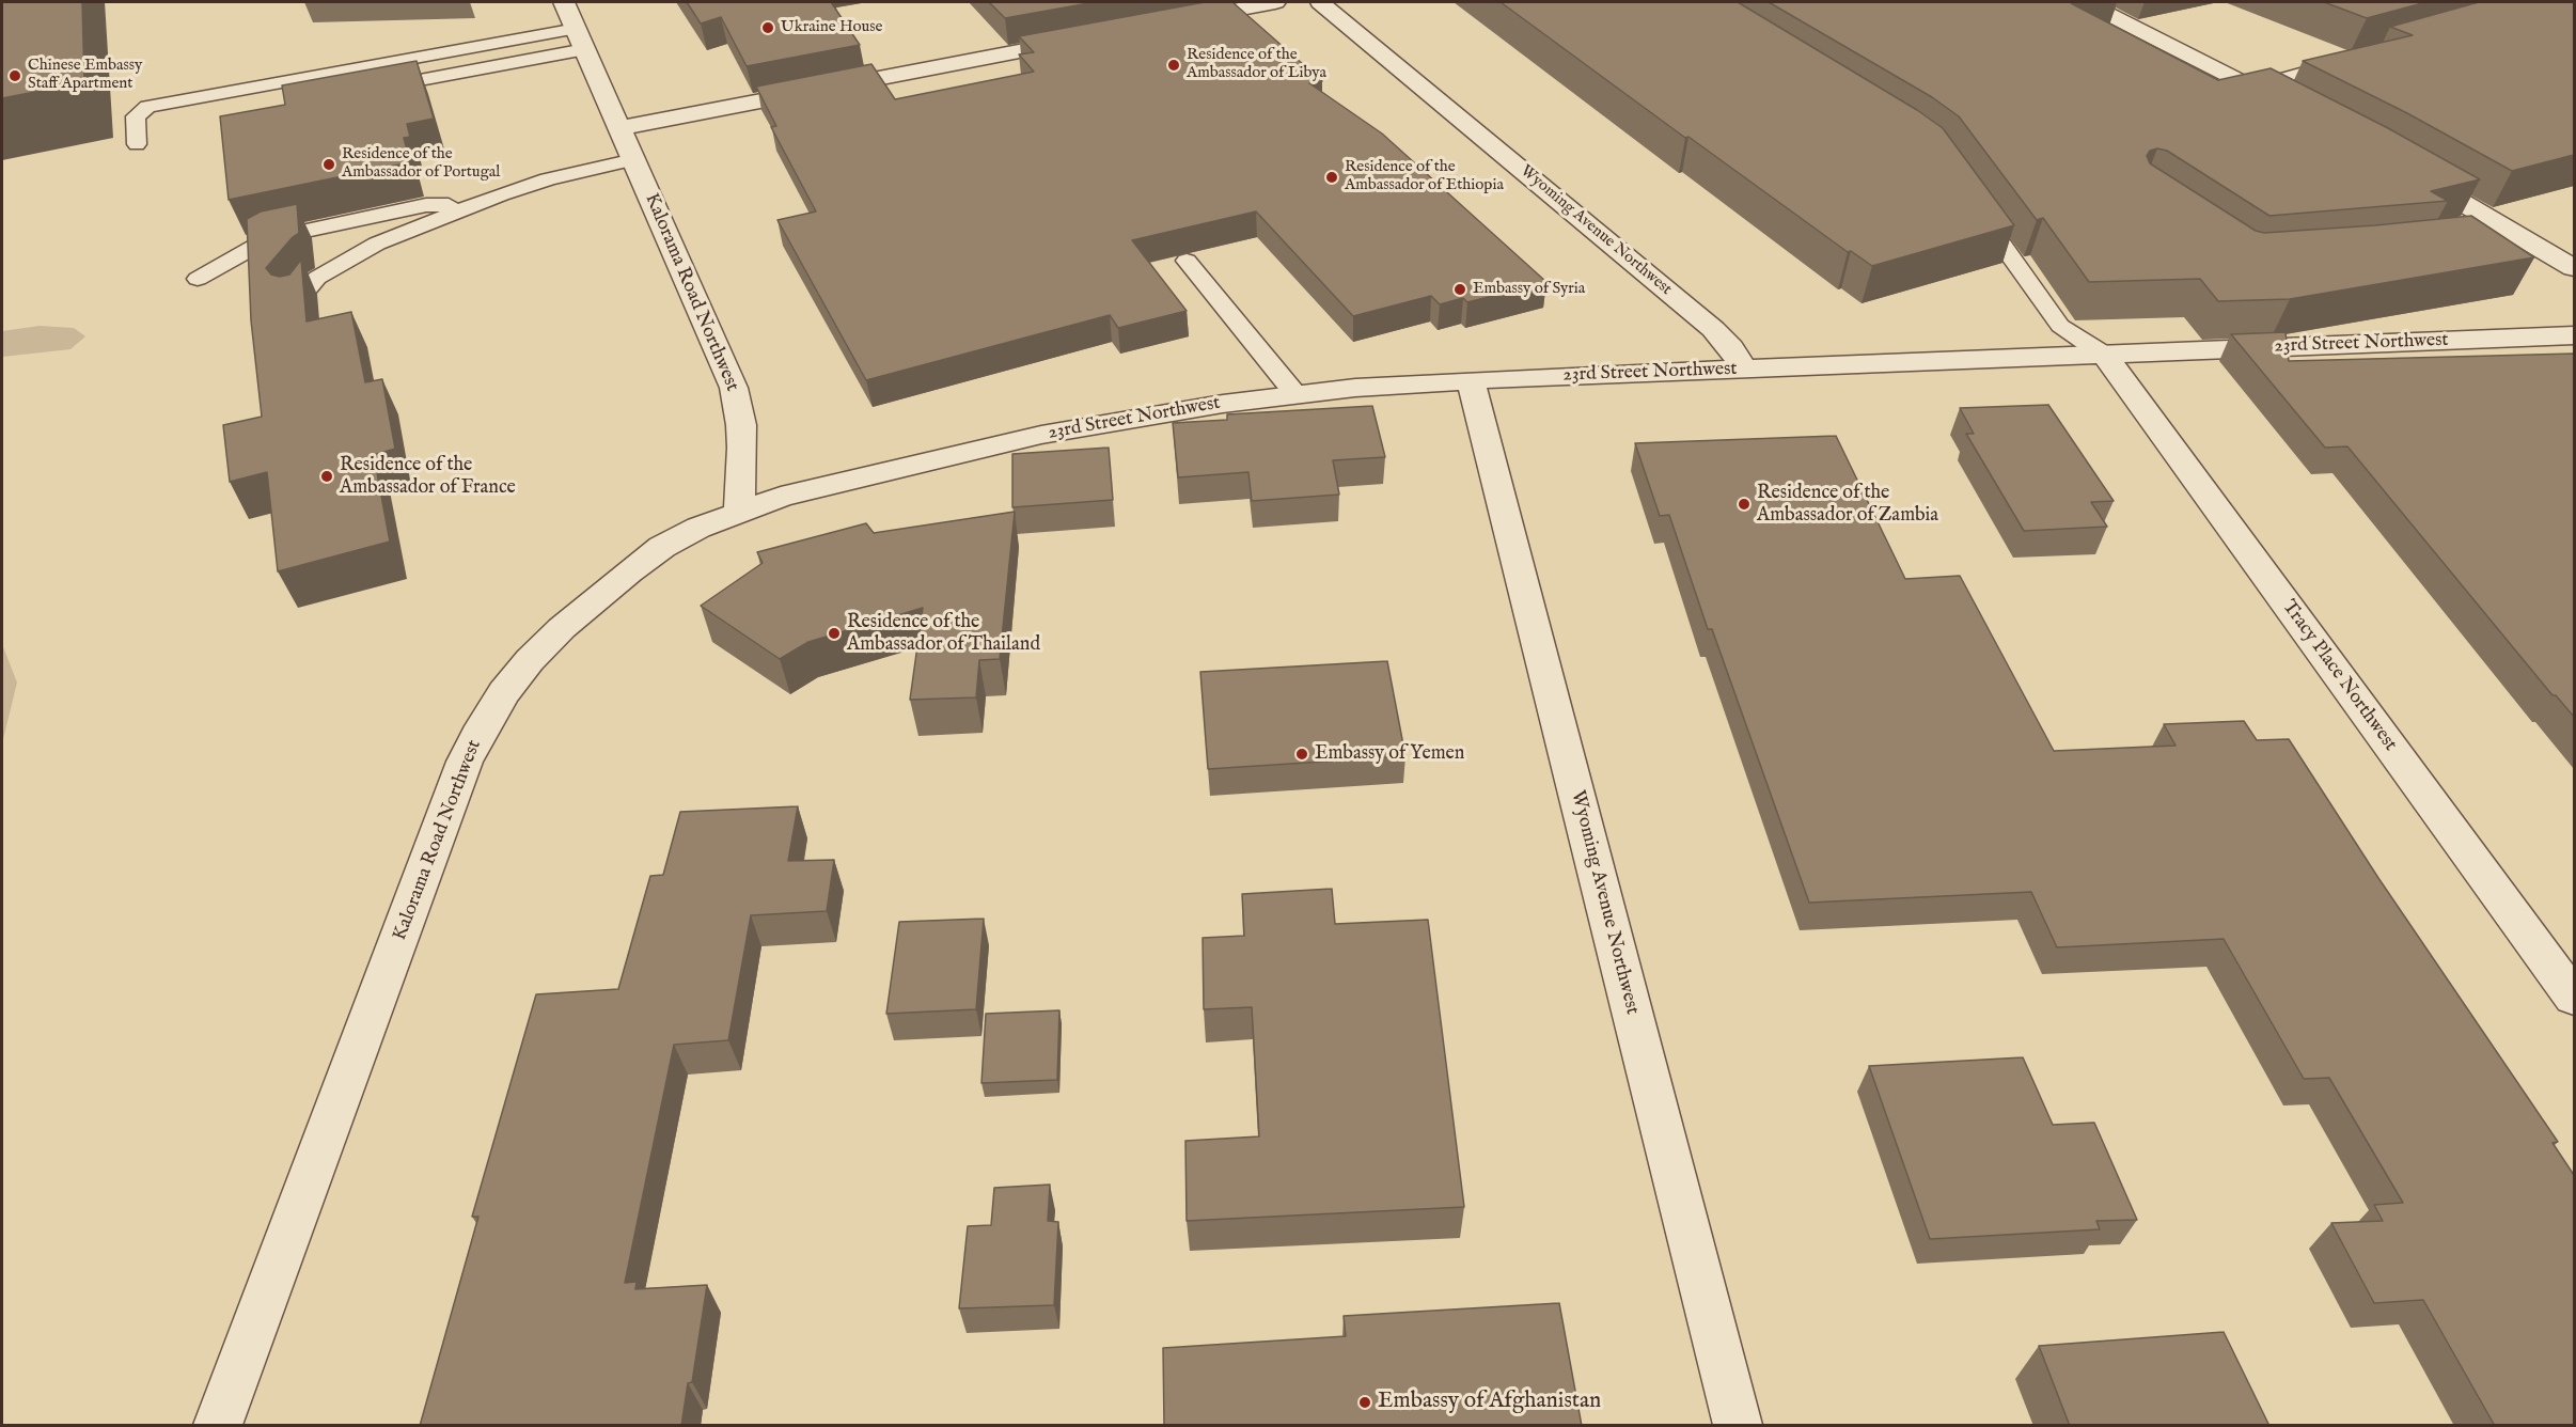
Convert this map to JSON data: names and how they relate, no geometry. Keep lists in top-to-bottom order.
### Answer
{
  "streets": {
    "street": [
      "Wyoming Avenue Northwest",
      "Kalorama Road Northwest",
      "23rd Street Northwest",
      "Tracy Place Northwest"
    ]
  },
  "crossings": [
    ["Wyoming Avenue Northwest", "23rd Street Northwest"],
    ["Kalorama Road Northwest", "23rd Street Northwest"],
    ["23rd Street Northwest", "Tracy Place Northwest"]
  ],
  "places": [
    "Ukraine House",
    "Residence of the Ambassador of Libya",
    "Chinese Embassy Staff Apartment",
    "Residence of the Ambassador of Portugal",
    "Residence of the Ambassador of Ethiopia",
    "Embassy of Syria",
    "Residence of the Ambassador of France",
    "Residence of the Ambassador of Zambia",
    "Residence of the Ambassador of Thailand",
    "Embassy of Yemen",
    "Embassy of Afghanistan"
  ]
}
